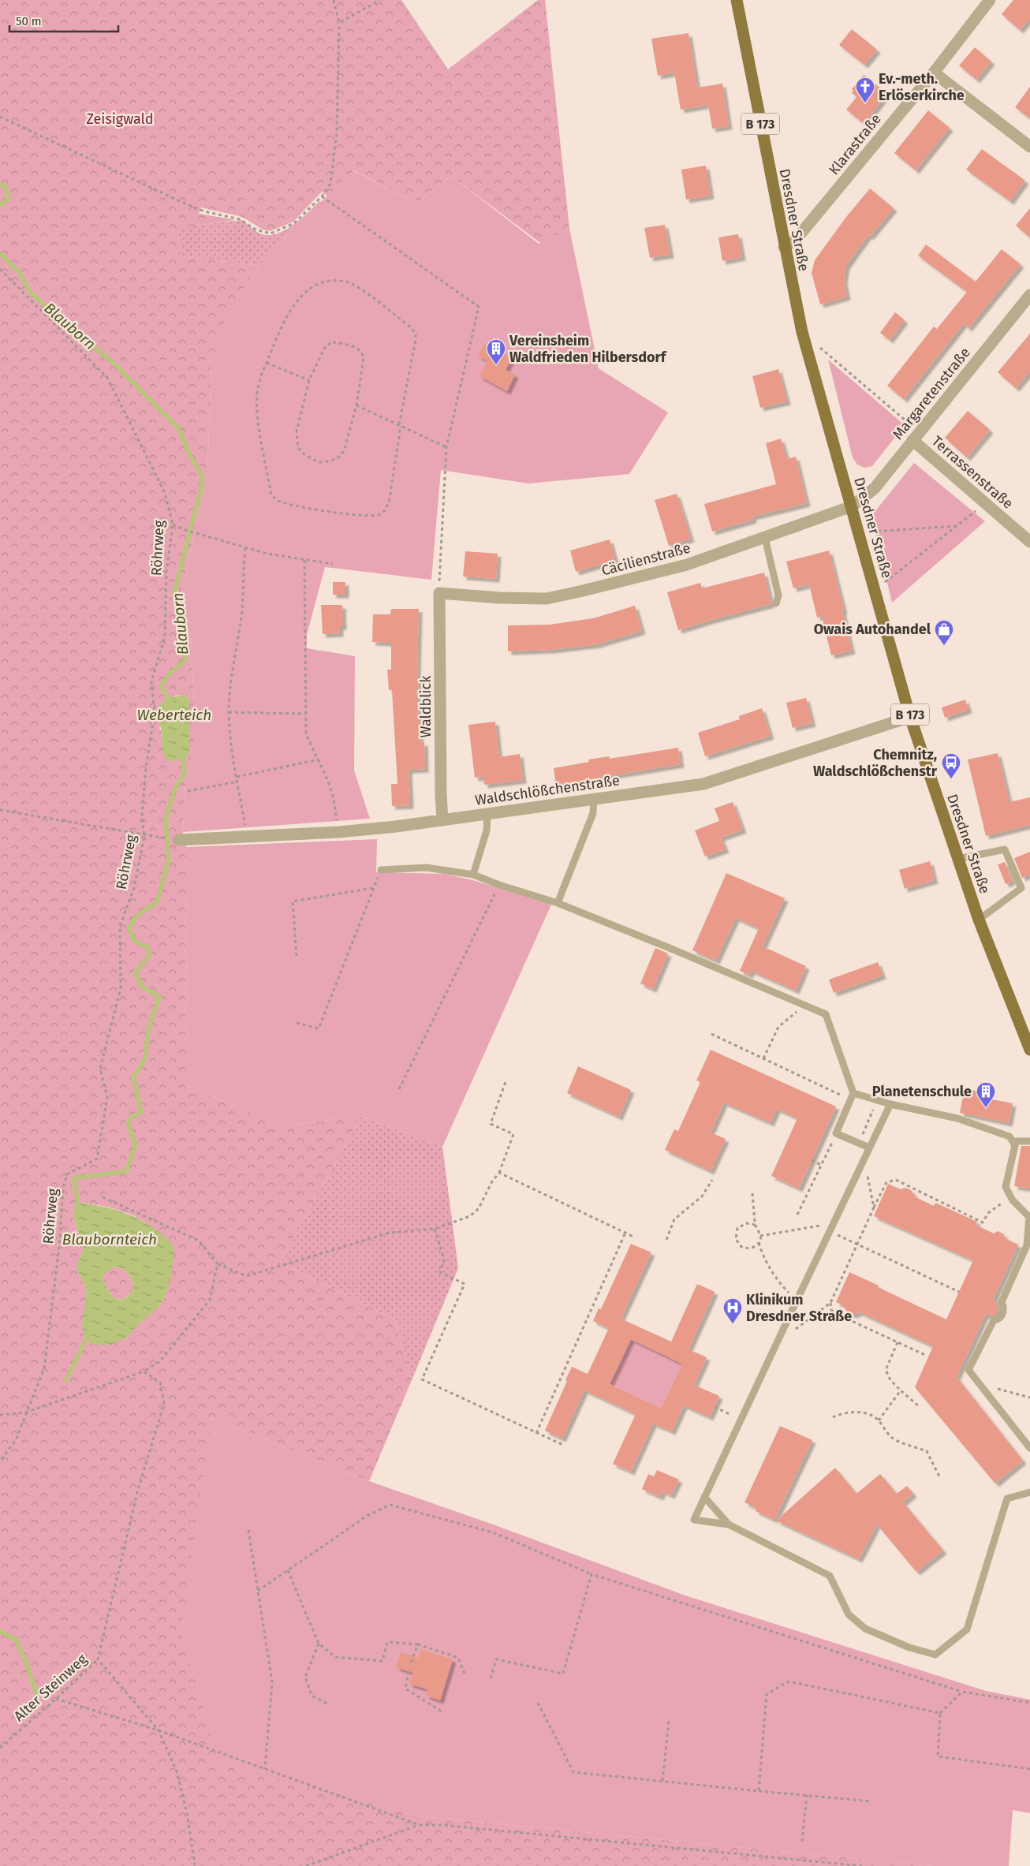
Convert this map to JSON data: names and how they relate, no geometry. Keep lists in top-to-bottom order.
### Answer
{
  "streets": {
    "main road": ["B 173", "Dresdner Straße"],
    "street": [
      "Klarastraße",
      "Margaretenstraße",
      "Terrassenstraße",
      "Cäcilienstraße",
      "Waldblick",
      "Waldschlößchenstraße"
    ],
    "path": ["Röhrweg", "Alter Steinweg"]
  },
  "crossings": [
    ["Klarastraße", "Dresdner Straße"],
    ["Dresdner Straße", "Margaretenstraße"],
    ["Dresdner Straße", "Cäcilienstraße"],
    ["Dresdner Straße", "Waldschlößchenstraße"],
    ["Margaretenstraße", "Terrassenstraße"],
    ["Margaretenstraße", "Cäcilienstraße"],
    ["Cäcilienstraße", "Waldblick"],
    ["Waldblick", "Waldschlößchenstraße"]
  ],
  "water": ["Blauborn", "Weberteich", "Blaubornteich"],
  "parks": ["Zeisigwald"],
  "places": {
    "church": ["Ev.-meth. Erlöserkirche"],
    "building": ["Vereinsheim Waldfrieden Hilbersdorf", "Planetenschule"],
    "shop": ["Owais Autohandel"],
    "bus stop": ["Chemnitz, Waldschlößchenstr"],
    "hospital": ["Klinikum Dresdner Straße"]
  },
  "scale_bar": "50 m"
}
